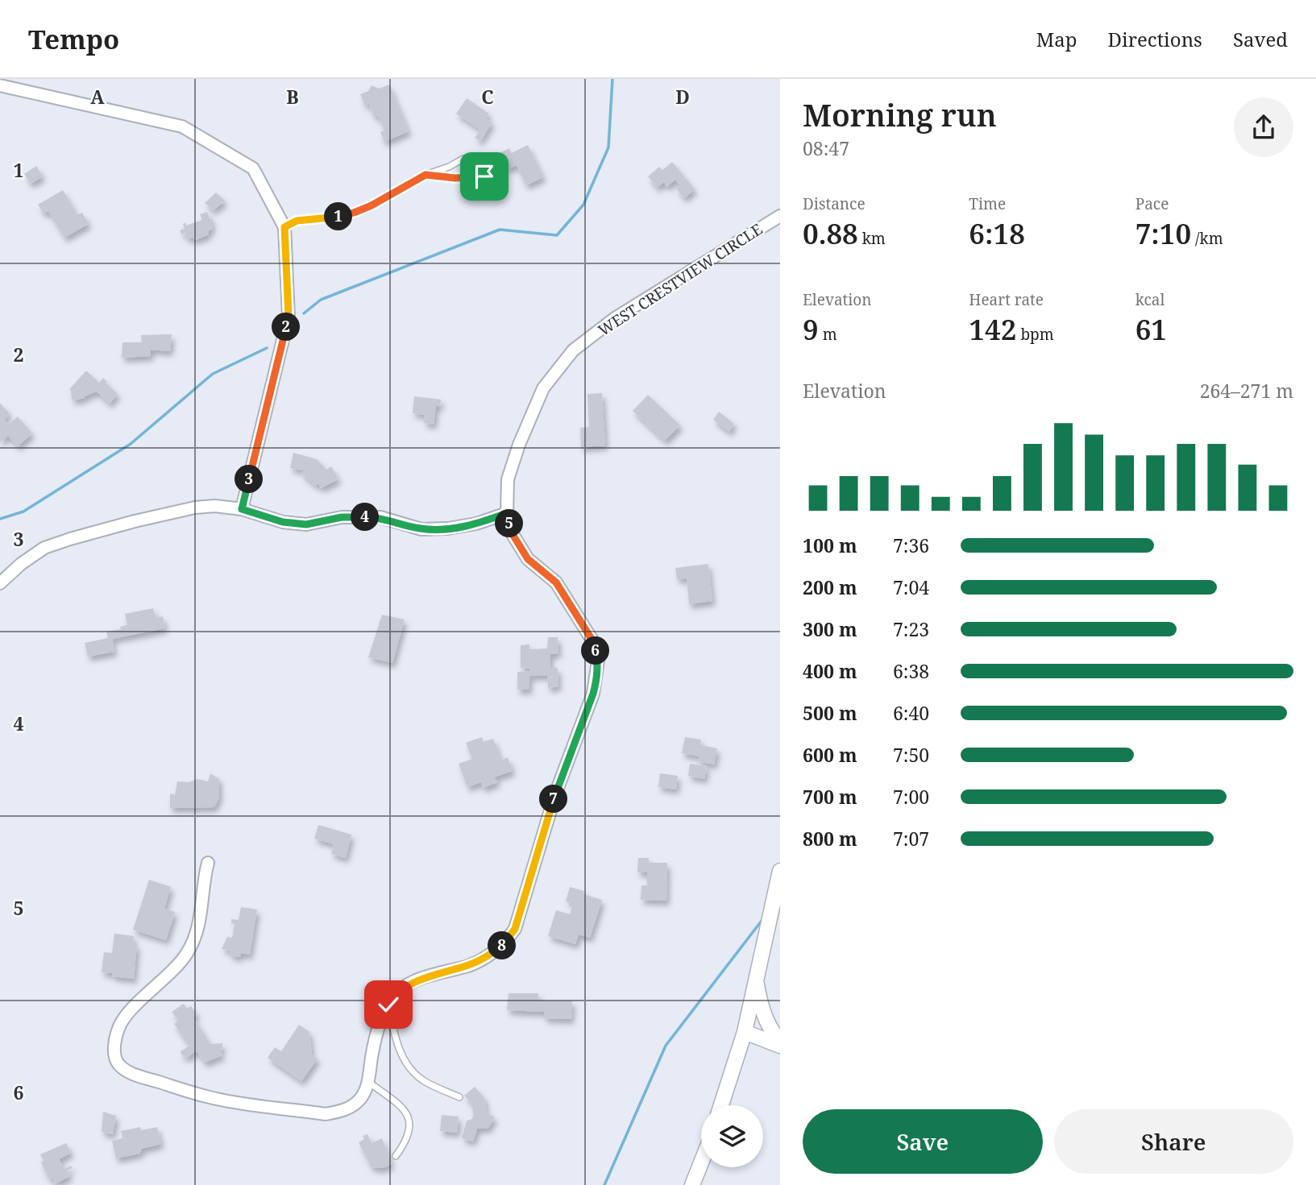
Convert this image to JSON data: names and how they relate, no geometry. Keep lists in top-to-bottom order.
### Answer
{
  "streets": {
    "street": ["WEST CRESTVIEW CIRCLE"]
  },
  "page": {
    "header": "Tempo",
    "nav": ["Map", "Directions", "Saved"],
    "heading": ["Morning run", "08:47"],
    "stats": [
      ["Distance", "0.88 km"],
      ["Time", "6:18"],
      ["Pace", "7:10 /km"],
      ["Elevation", "9 m"],
      ["Heart rate", "142 bpm"],
      ["kcal", "61"]
    ],
    "pins": [
      "1",
      "2",
      "3",
      "4",
      "5",
      "6",
      "7",
      "8"
    ],
    "chart": ["Elevation", "264–271 m"],
    "list": [
      {
        "name": "100 m",
        "note": "7:36"
      },
      {
        "name": "200 m",
        "note": "7:04"
      },
      {
        "name": "300 m",
        "note": "7:23"
      },
      {
        "name": "400 m",
        "note": "6:38"
      },
      {
        "name": "500 m",
        "note": "6:40"
      },
      {
        "name": "600 m",
        "note": "7:50"
      },
      {
        "name": "700 m",
        "note": "7:00"
      },
      {
        "name": "800 m",
        "note": "7:07"
      }
    ],
    "buttons": ["Save", "Share"]
  },
  "grid": {
    "columns": [
      "A",
      "B",
      "C",
      "D"
    ],
    "rows": [
      "1",
      "2",
      "3",
      "4",
      "5",
      "6"
    ]
  }
}
